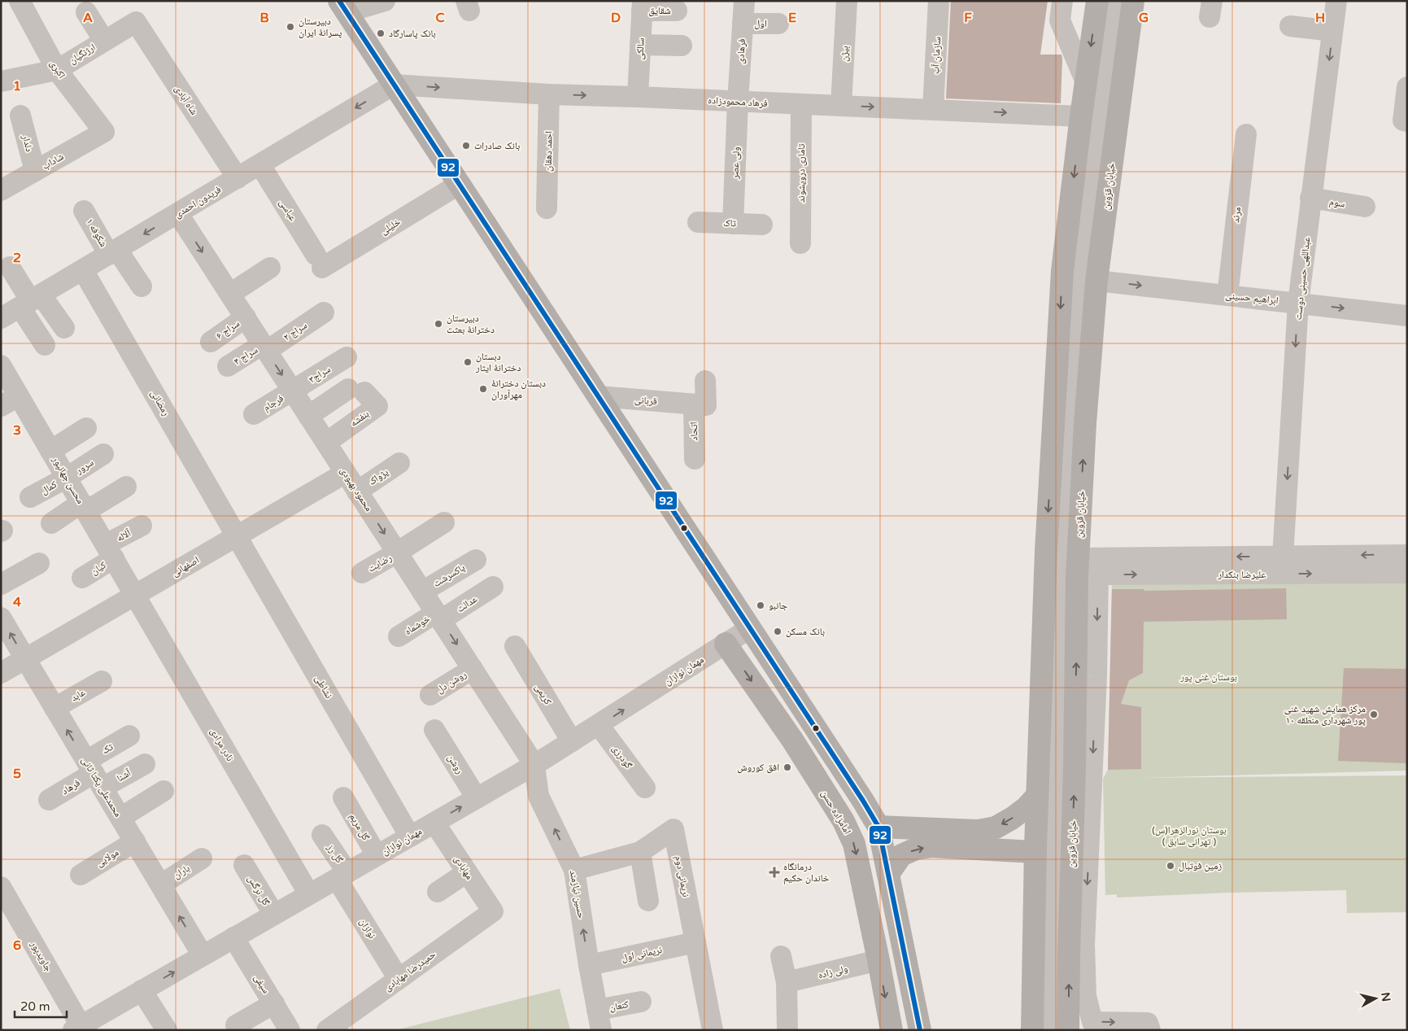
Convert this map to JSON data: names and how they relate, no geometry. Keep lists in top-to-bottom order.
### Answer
{
  "streets": {
    "main road": ["خیابان قزوین", "امامزاده حسن"],
    "street": [
      "شقایق",
      "اول",
      "سالکی",
      "فرهادی",
      "ارژنگیان",
      "بیژن",
      "سازمان آب",
      "اکبری",
      "شاه آبادی",
      "فرهاد محمودزاده",
      "دلدار",
      "احمد دهقان",
      "شاداب",
      "ولی عصر",
      "تاماری درویشوند",
      "فریدون احمدی",
      "سوم",
      "عباسی",
      "مرند",
      "تاک",
      "خلیلی",
      "شکوفه ۱",
      "عبداللهی حسینی دوست",
      "ابراهیم حسینی",
      "سراج ۶",
      "سراج ۲",
      "سراج ۴",
      "سراج۳",
      "قربانی",
      "رمضانی",
      "فرجام",
      "بنفشه",
      "اتحاد",
      "سرور",
      "پژواک",
      "محسن جهانپور",
      "کمال",
      "محمود بهبودی",
      "آلاله",
      "رضایت",
      "اصفهانی",
      "کیان",
      "علیرضا بنکدار",
      "پاکسرشت",
      "عدالت",
      "خوشماه",
      "مهمان نوازان",
      "روشن دل",
      "نشاطی",
      "کریمی",
      "عابد",
      "نادر مرادی",
      "تک",
      "گودرزی",
      "روشن",
      "آشنا",
      "فرهاد",
      "محمدعلی یکتا ثانی",
      "گل مریم",
      "گل رز",
      "مولایی",
      "مهابادی",
      "باران",
      "نریمانی دوم",
      "گل نرگس",
      "حسین نیازمند",
      "نوازان",
      "نریمانی اول",
      "جاویدپور",
      "حمیدرضا مهابادی",
      "ولی زاده",
      "سیفی",
      "کنعان"
    ]
  },
  "crossings": [
    ["شقایق", "سالکی"],
    ["اول", "فرهادی"],
    ["سالکی", "فرهاد محمودزاده"],
    ["فرهادی", "فرهاد محمودزاده"],
    ["فرهادی", "ولی عصر"],
    ["ارژنگیان", "اکبری"],
    ["ارژنگیان", "شاه آبادی"],
    ["بیژن", "فرهاد محمودزاده"],
    ["سازمان آب", "فرهاد محمودزاده"],
    ["اکبری", "شاداب"],
    ["شاه آبادی", "فریدون احمدی"],
    ["فرهاد محمودزاده", "احمد دهقان"],
    ["فرهاد محمودزاده", "ولی عصر"],
    ["فرهاد محمودزاده", "تاماری درویشوند"],
    ["فرهاد محمودزاده", "فریدون احمدی"],
    ["دلدار", "شاداب"],
    ["ولی عصر", "تاک"],
    ["خیابان قزوین", "ابراهیم حسینی"],
    ["خیابان قزوین", "علیرضا بنکدار"],
    ["فریدون احمدی", "عباسی"],
    ["فریدون احمدی", "شکوفه ۱"],
    ["فریدون احمدی", "رمضانی"],
    ["فریدون احمدی", "محمود بهبودی"],
    ["سوم", "عبداللهی حسینی دوست"],
    ["عباسی", "خلیلی"],
    ["مرند", "ابراهیم حسینی"],
    ["عبداللهی حسینی دوست", "ابراهیم حسینی"],
    ["عبداللهی حسینی دوست", "علیرضا بنکدار"],
    ["سراج ۶", "محمود بهبودی"],
    ["سراج ۲", "سراج ۴"],
    ["سراج ۲", "محمود بهبودی"],
    ["سراج ۴", "محمود بهبودی"],
    ["سراج۳", "فرجام"],
    ["سراج۳", "محمود بهبودی"],
    ["قربانی", "اتحاد"],
    ["رمضانی", "اصفهانی"],
    ["رمضانی", "نشاطی"],
    ["فرجام", "محمود بهبودی"],
    ["بنفشه", "محمود بهبودی"],
    ["سرور", "محسن جهانپور"],
    ["سرور", "کمال"],
    ["پژواک", "محمود بهبودی"],
    ["محسن جهانپور", "کمال"],
    ["محسن جهانپور", "آلاله"],
    ["محسن جهانپور", "اصفهانی"],
    ["محسن جهانپور", "کیان"],
    ["محسن جهانپور", "نادر مرادی"],
    ["محمود بهبودی", "رضایت"],
    ["محمود بهبودی", "اصفهانی"],
    ["محمود بهبودی", "پاکسرشت"],
    ["محمود بهبودی", "عدالت"],
    ["محمود بهبودی", "خوشماه"],
    ["محمود بهبودی", "مهمان نوازان"],
    ["محمود بهبودی", "روشن دل"],
    ["محمود بهبودی", "حسین نیازمند"],
    ["آلاله", "کیان"],
    ["اصفهانی", "نشاطی"],
    ["اصفهانی", "نادر مرادی"],
    ["اصفهانی", "محمدعلی یکتا ثانی"],
    ["عدالت", "خوشماه"],
    ["مهمان نوازان", "نشاطی"],
    ["مهمان نوازان", "کریمی"],
    ["مهمان نوازان", "نادر مرادی"],
    ["مهمان نوازان", "گودرزی"],
    ["مهمان نوازان", "روشن"],
    ["مهمان نوازان", "محمدعلی یکتا ثانی"],
    ["مهمان نوازان", "امامزاده حسن"],
    ["مهمان نوازان", "گل مریم"],
    ["مهمان نوازان", "گل رز"],
    ["مهمان نوازان", "مهابادی"],
    ["مهمان نوازان", "گل نرگس"],
    ["مهمان نوازان", "حسین نیازمند"],
    ["مهمان نوازان", "نوازان"],
    ["مهمان نوازان", "جاویدپور"],
    ["مهمان نوازان", "سیفی"],
    ["عابد", "محمدعلی یکتا ثانی"],
    ["تک", "آشنا"],
    ["تک", "فرهاد"],
    ["تک", "محمدعلی یکتا ثانی"],
    ["آشنا", "فرهاد"],
    ["آشنا", "محمدعلی یکتا ثانی"],
    ["فرهاد", "محمدعلی یکتا ثانی"],
    ["محمدعلی یکتا ثانی", "مولایی"],
    ["محمدعلی یکتا ثانی", "باران"],
    ["امامزاده حسن", "ولی زاده"],
    ["گل رز", "نوازان"],
    ["مهابادی", "حمیدرضا مهابادی"],
    ["نریمانی دوم", "حسین نیازمند"],
    ["نریمانی دوم", "نریمانی اول"],
    ["حسین نیازمند", "نریمانی اول"],
    ["حسین نیازمند", "کنعان"],
    ["نوازان", "حمیدرضا مهابادی"]
  ],
  "one_way": [
    "فرهاد محمودزاده",
    "فریدون احمدی",
    "عبداللهی حسینی دوست",
    "ابراهیم حسینی",
    "محمود بهبودی",
    "محمدعلی یکتا ثانی",
    "حسین نیازمند"
  ],
  "parks": ["بوستان غنی پور", "بوستان نورالزهرا(س) ( تهرانی سابق )"],
  "places": {
    "other": [
      "دبیرستان پسرانهٔ ایران",
      "بانک پاسارگاد",
      "بانک صادرات",
      "دبیرستان دخترانهٔ بعثت",
      "دبستان دخترانهٔ ایثار",
      "دبستان دخترانهٔ مهرآوران",
      "جانبو",
      "بانک مسکن",
      "مرکز همایش شهید غنی پور شهرداری منطقه ۱۰",
      "افق کوروش",
      "زمین فوتبال"
    ],
    "health": ["درمانگاه خاندان حکیم"]
  },
  "lines": ["transit line 92"],
  "scale_bar": "20 m",
  "north": "right",
  "grid": {
    "columns": [
      "A",
      "B",
      "C",
      "D",
      "E",
      "F",
      "G",
      "H"
    ],
    "rows": [
      "1",
      "2",
      "3",
      "4",
      "5",
      "6"
    ]
  }
}
